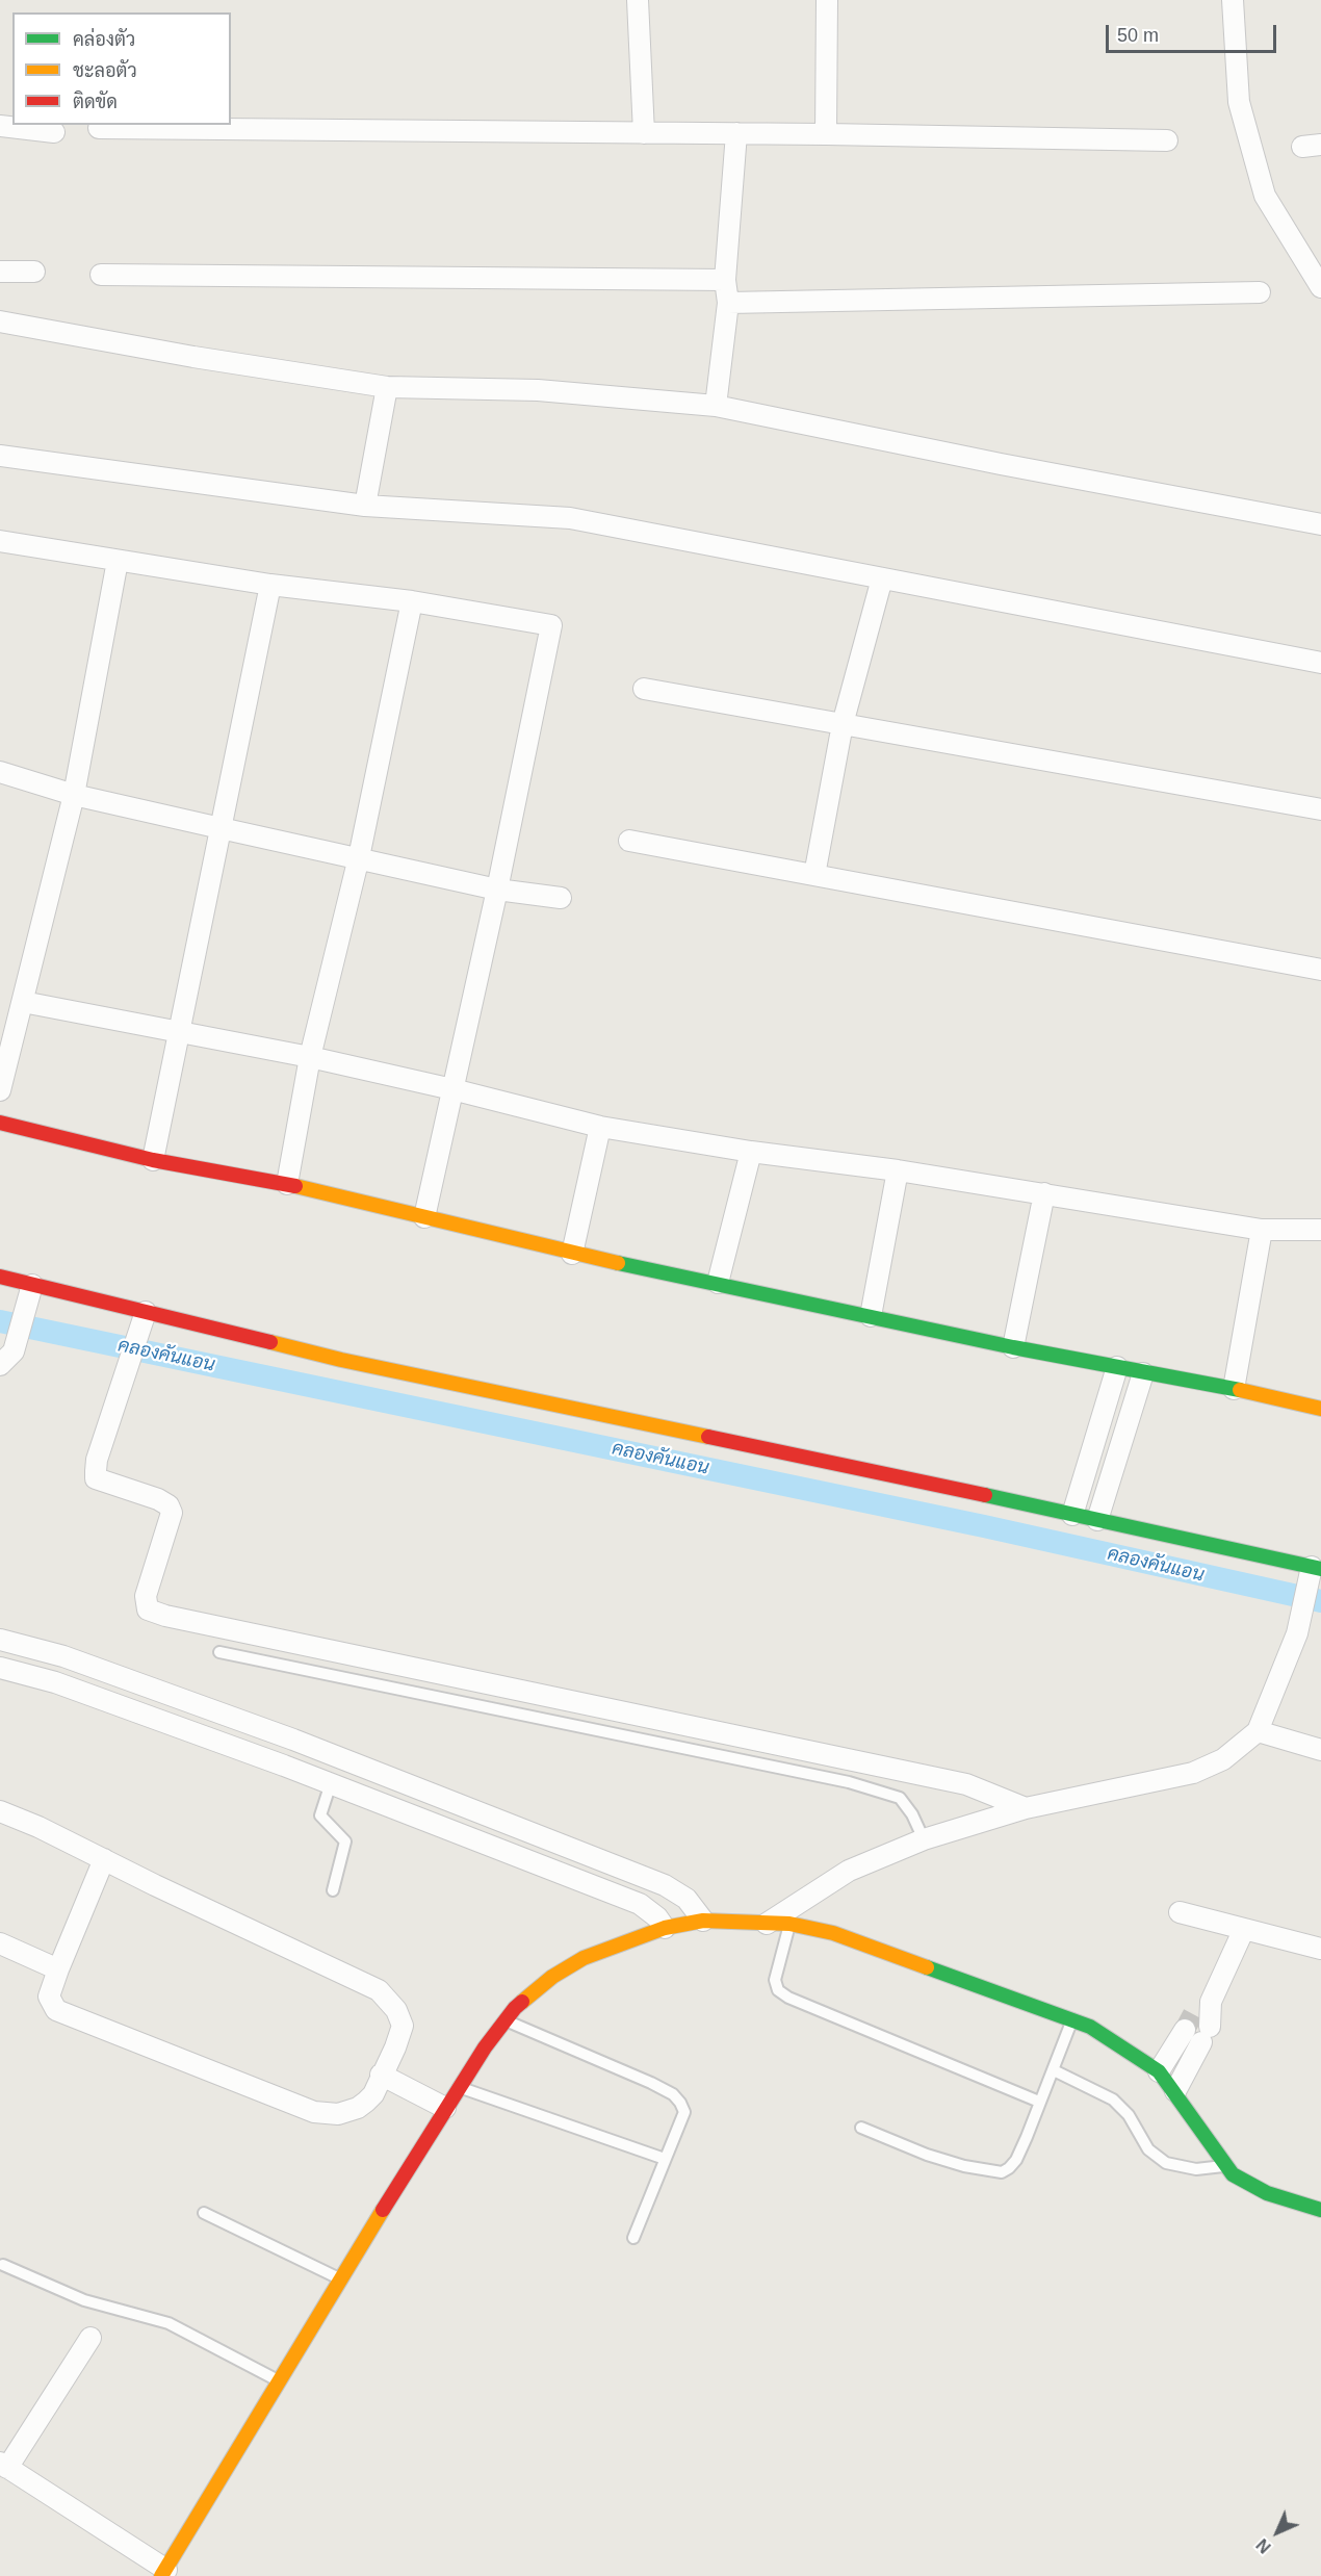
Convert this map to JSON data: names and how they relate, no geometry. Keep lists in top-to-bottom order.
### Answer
{
  "water": ["คลองคันแอน"],
  "legend": ["คล่องตัว", "ชะลอตัว", "ติดขัด"],
  "scale_bar": "50 m",
  "north": "bottom left"
}
